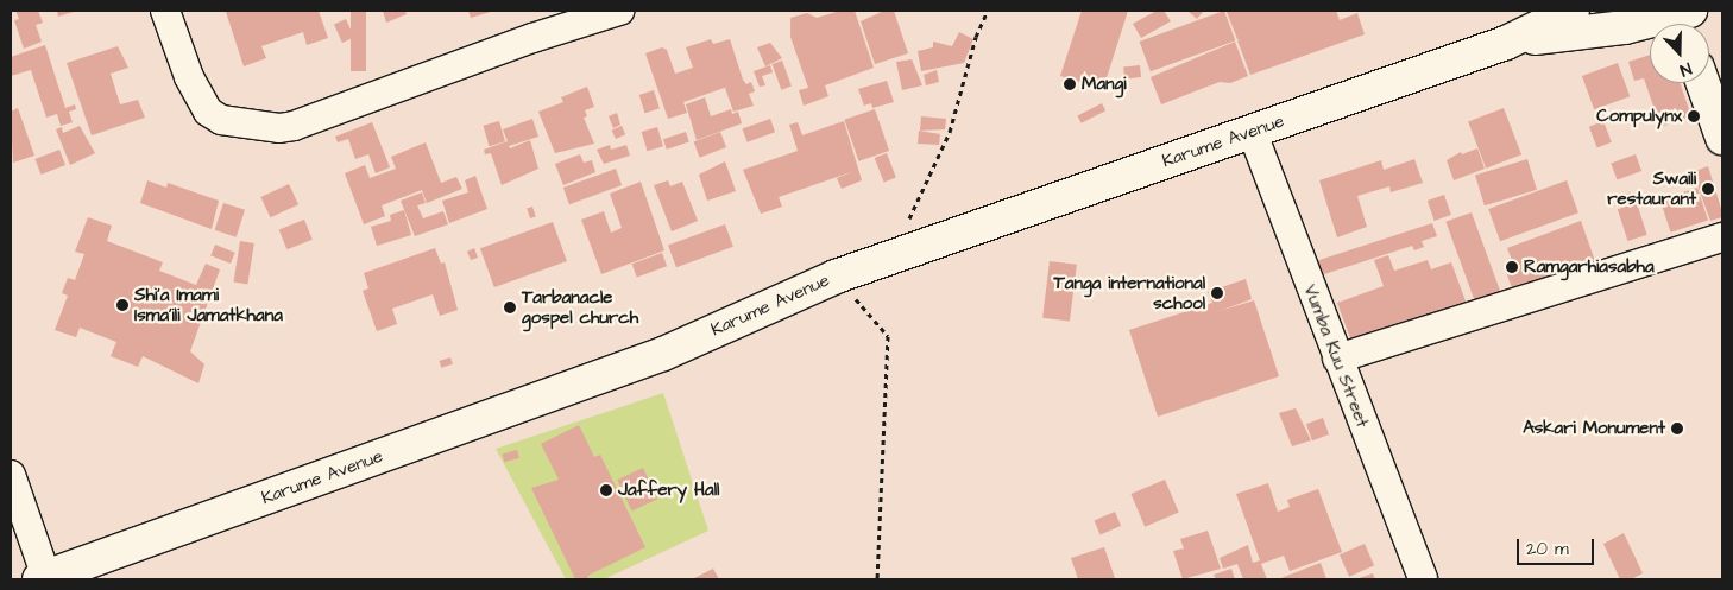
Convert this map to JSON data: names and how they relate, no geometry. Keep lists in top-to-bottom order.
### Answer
{
  "streets": {
    "main road": ["Karume Avenue"],
    "street": ["Vumba Kuu Street"]
  },
  "crossings": [
    ["Karume Avenue", "Vumba Kuu Street"]
  ],
  "places": [
    "Mangi",
    "Compulynx",
    "Swaili restaurant",
    "Ramgarhiasabha",
    "Tanga international school",
    "Shi'a Imami Isma'ili Jamatkhana",
    "Tarbanacle gospel church",
    "Askari Monument",
    "Jaffery Hall"
  ],
  "scale_bar": "20 m",
  "north": "bottom"
}
